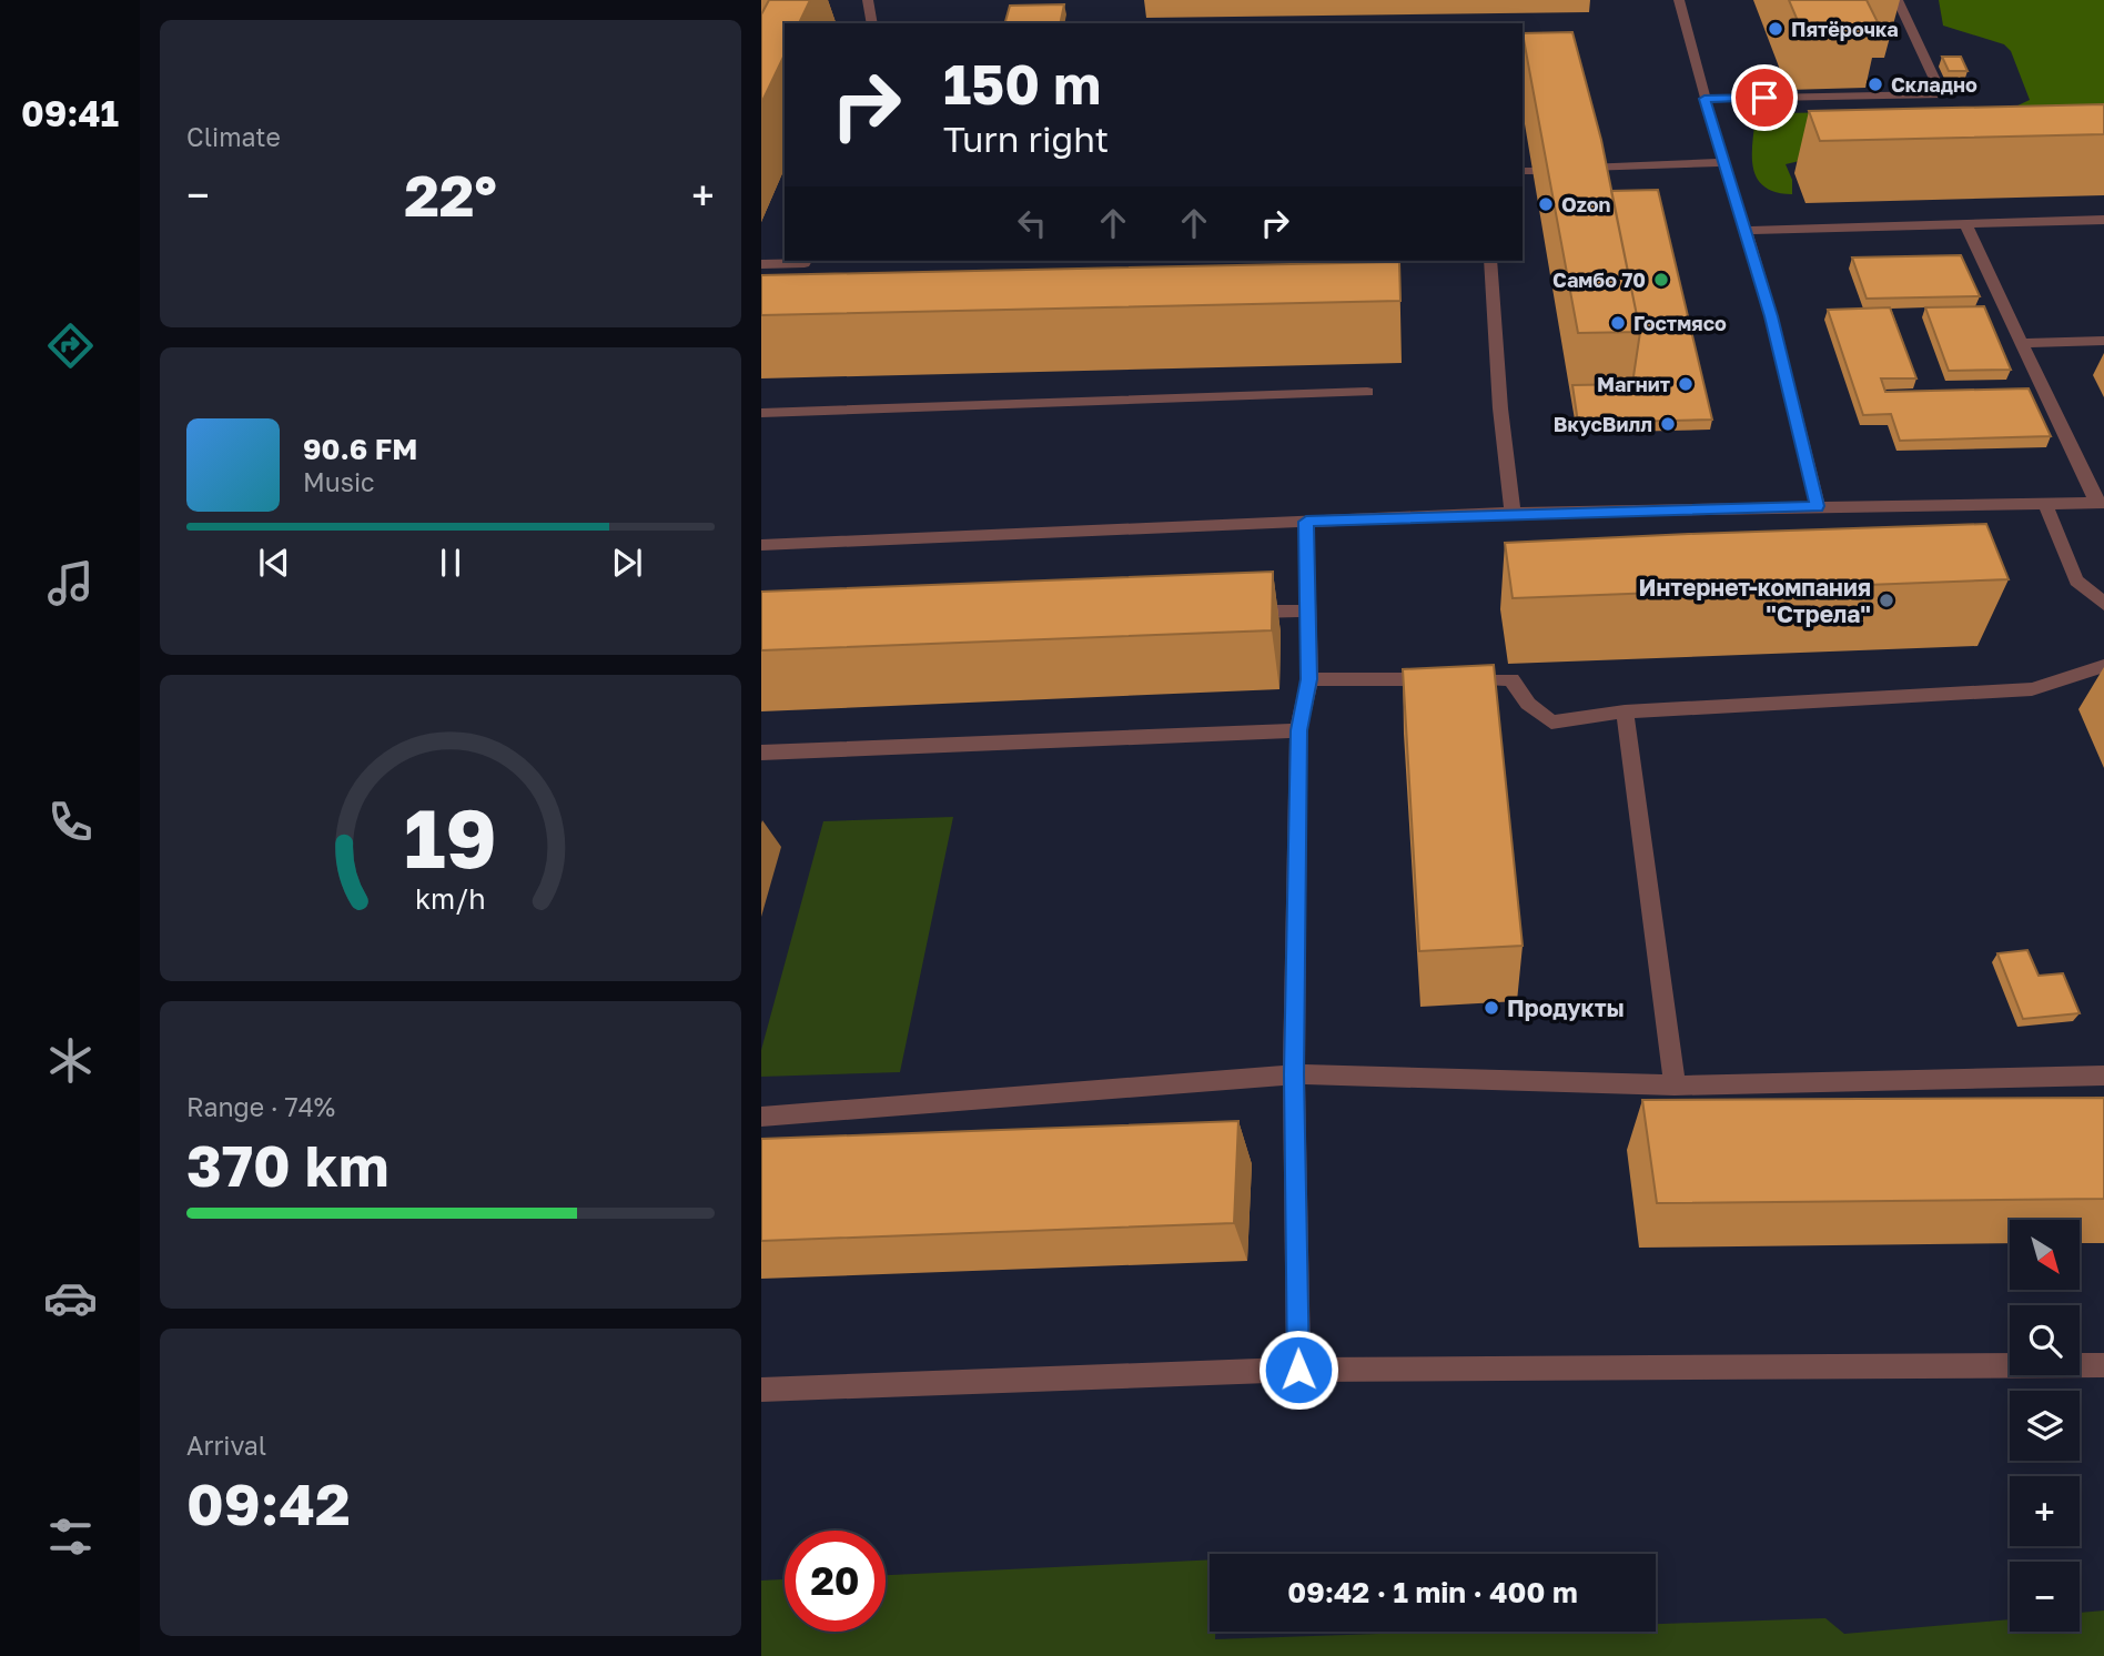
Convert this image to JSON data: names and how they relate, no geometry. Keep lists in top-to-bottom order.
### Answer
{
  "places": [
    "Пятёрочка",
    "Складно",
    "Ozon",
    "Самбо 70",
    "Гостмясо",
    "Магнит",
    "ВкусВилл",
    "Интернет-компания \"Стрела\"",
    "Продукты"
  ],
  "north": "bottom right",
  "page": {
    "tabs": "09:41",
    "tile": [
      "Climate",
      ["Range · 74%", "370 km"],
      ["Arrival", "09:42"]
    ],
    "turn": ["150 m", "Turn right"],
    "heat": ["−", "22°", "+"],
    "song": ["90.6 FM", "Music"],
    "map_buttons": ["+", "−"],
    "limit": "20",
    "trip": "09:42 · 1 min · 400 m",
    "gauge": ["19", "km/h"]
  }
}
